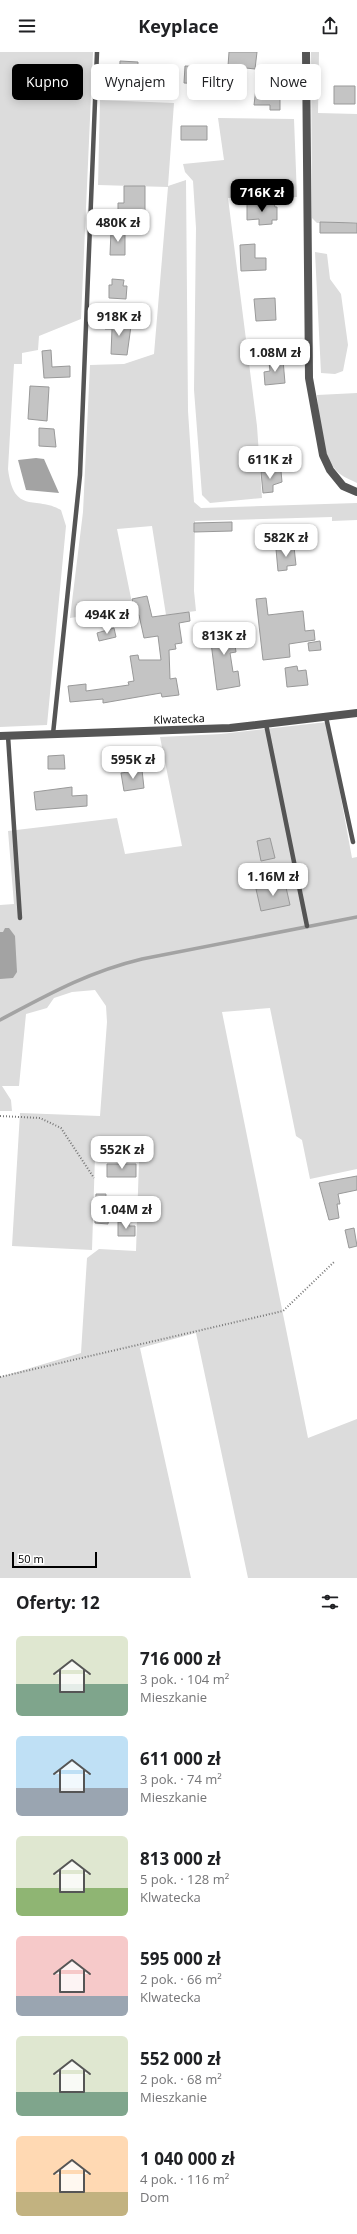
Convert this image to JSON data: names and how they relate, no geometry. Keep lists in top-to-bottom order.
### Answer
{
  "streets": {
    "street": ["Klwatecka"]
  },
  "scale_bar": "50 m",
  "page": {
    "header": "Keyplace",
    "chip": [
      "Kupno",
      "Wynajem",
      "Filtry",
      "Nowe"
    ],
    "price": [
      "716K zł",
      "480K zł",
      "918K zł",
      "1.08M zł",
      "611K zł",
      "582K zł",
      "494K zł",
      "813K zł",
      "595K zł",
      "1.16M zł",
      "552K zł",
      "1.04M zł"
    ],
    "scale": "50 m",
    "heading": "Oferty: 12",
    "list": [
      {
        "name": "716 000 zł",
        "note": "3 pok. · 104 m² · Mieszkanie"
      },
      {
        "name": "611 000 zł",
        "note": "3 pok. · 74 m² · Mieszkanie"
      },
      {
        "name": "813 000 zł",
        "note": "5 pok. · 128 m² · Klwatecka"
      },
      {
        "name": "595 000 zł",
        "note": "2 pok. · 66 m² · Klwatecka"
      },
      {
        "name": "552 000 zł",
        "note": "2 pok. · 68 m² · Mieszkanie"
      },
      {
        "name": "1 040 000 zł",
        "note": "4 pok. · 116 m² · Dom"
      }
    ]
  }
}
